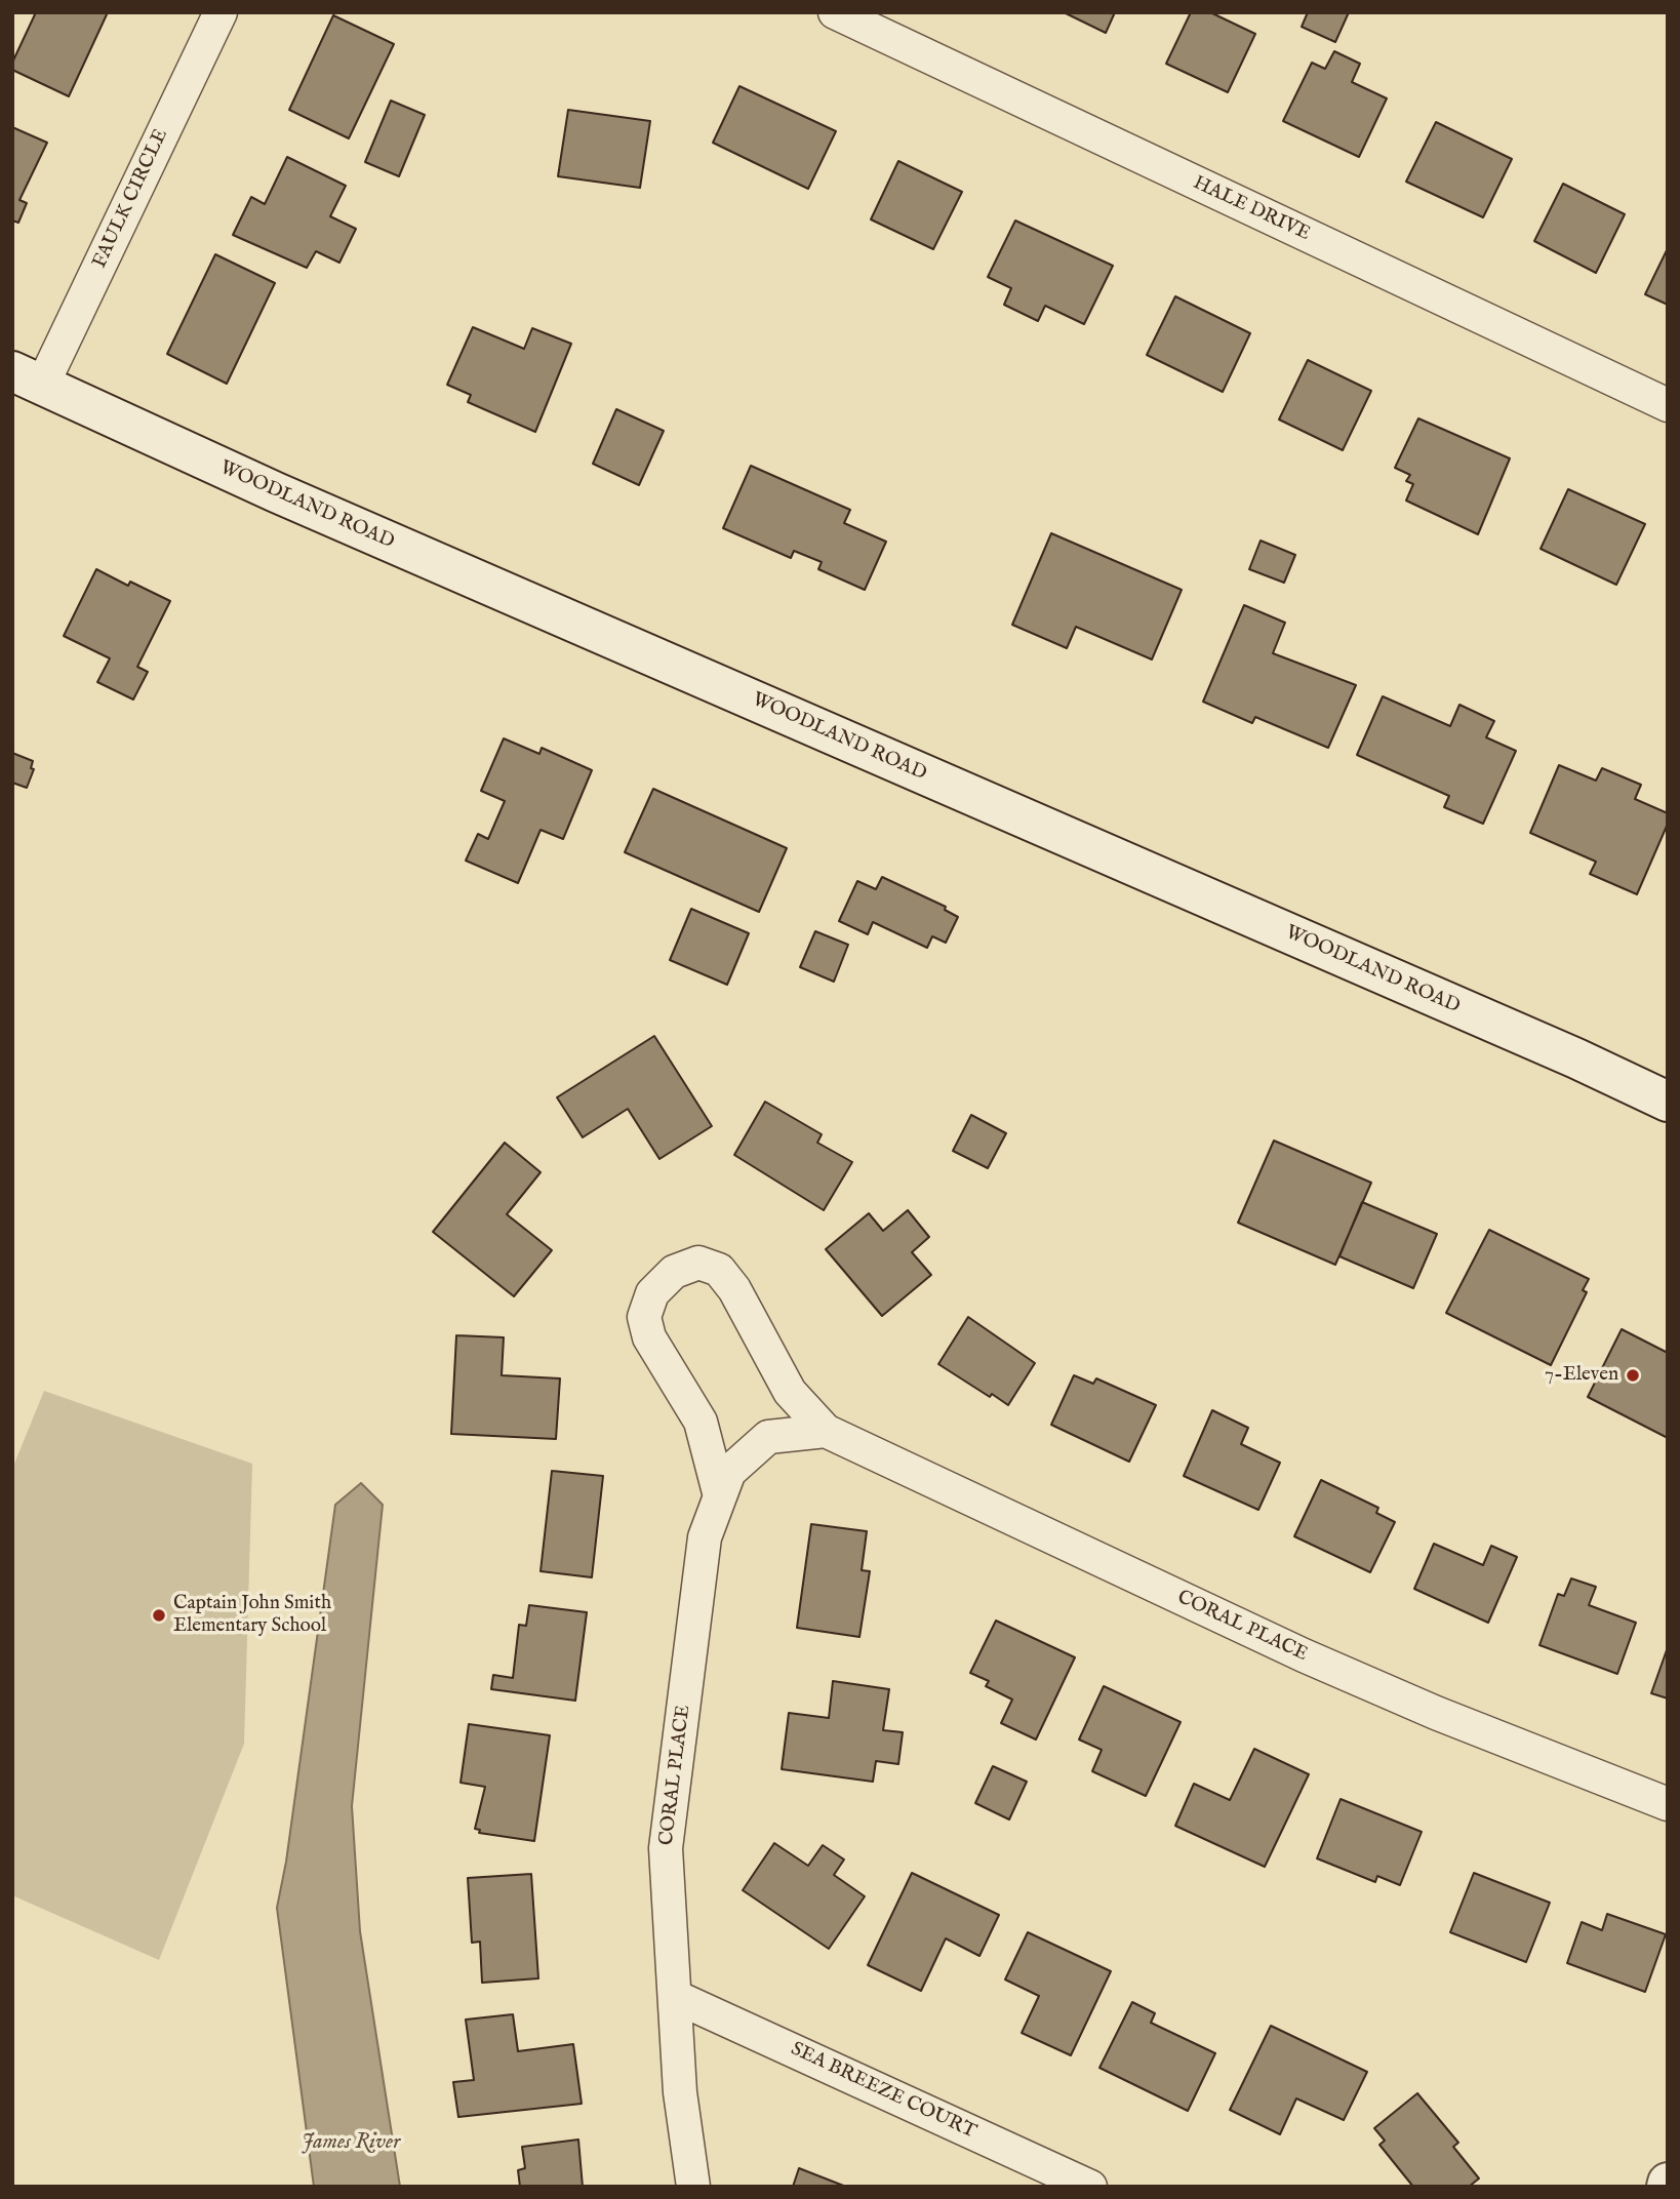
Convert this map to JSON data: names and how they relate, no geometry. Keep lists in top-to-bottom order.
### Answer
{
  "streets": {
    "main road": ["WOODLAND ROAD"],
    "street": [
      "FAULK CIRCLE",
      "HALE DRIVE",
      "CORAL PLACE",
      "SEA BREEZE COURT"
    ]
  },
  "crossings": [
    ["FAULK CIRCLE", "WOODLAND ROAD"],
    ["CORAL PLACE", "SEA BREEZE COURT"]
  ],
  "water": ["James River"],
  "places": ["7-Eleven", "Captain John Smith Elementary School"]
}
